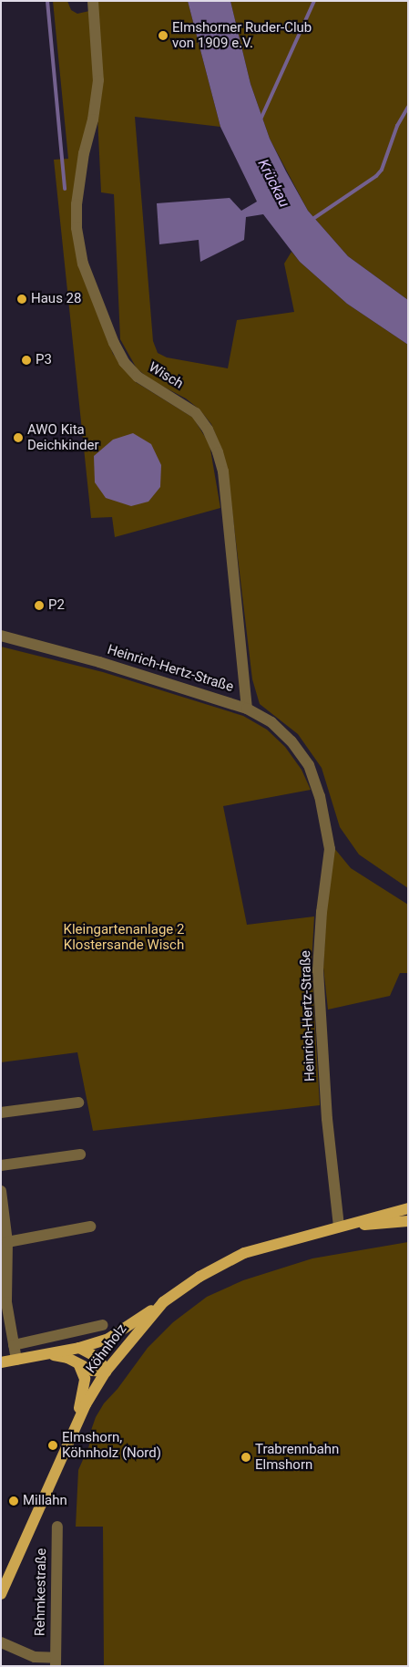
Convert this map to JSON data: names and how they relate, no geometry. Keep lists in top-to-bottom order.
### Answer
{
  "streets": {
    "main road": ["Köhnholz"],
    "street": ["Wisch", "Heinrich-Hertz-Straße", "Rehmkestraße"]
  },
  "crossings": [
    ["Wisch", "Heinrich-Hertz-Straße"],
    ["Heinrich-Hertz-Straße", "Köhnholz"]
  ],
  "water": ["Krückau"],
  "parks": ["Kleingartenanlage 2 Klostersande Wisch"],
  "places": [
    "Elmshorner Ruder-Club von 1909 e.V.",
    "Haus 28",
    "P3",
    "AWO Kita Deichkinder",
    "P2",
    "Elmshorn, Köhnholz (Nord)",
    "Trabrennbahn Elmshorn",
    "Millahn"
  ]
}
